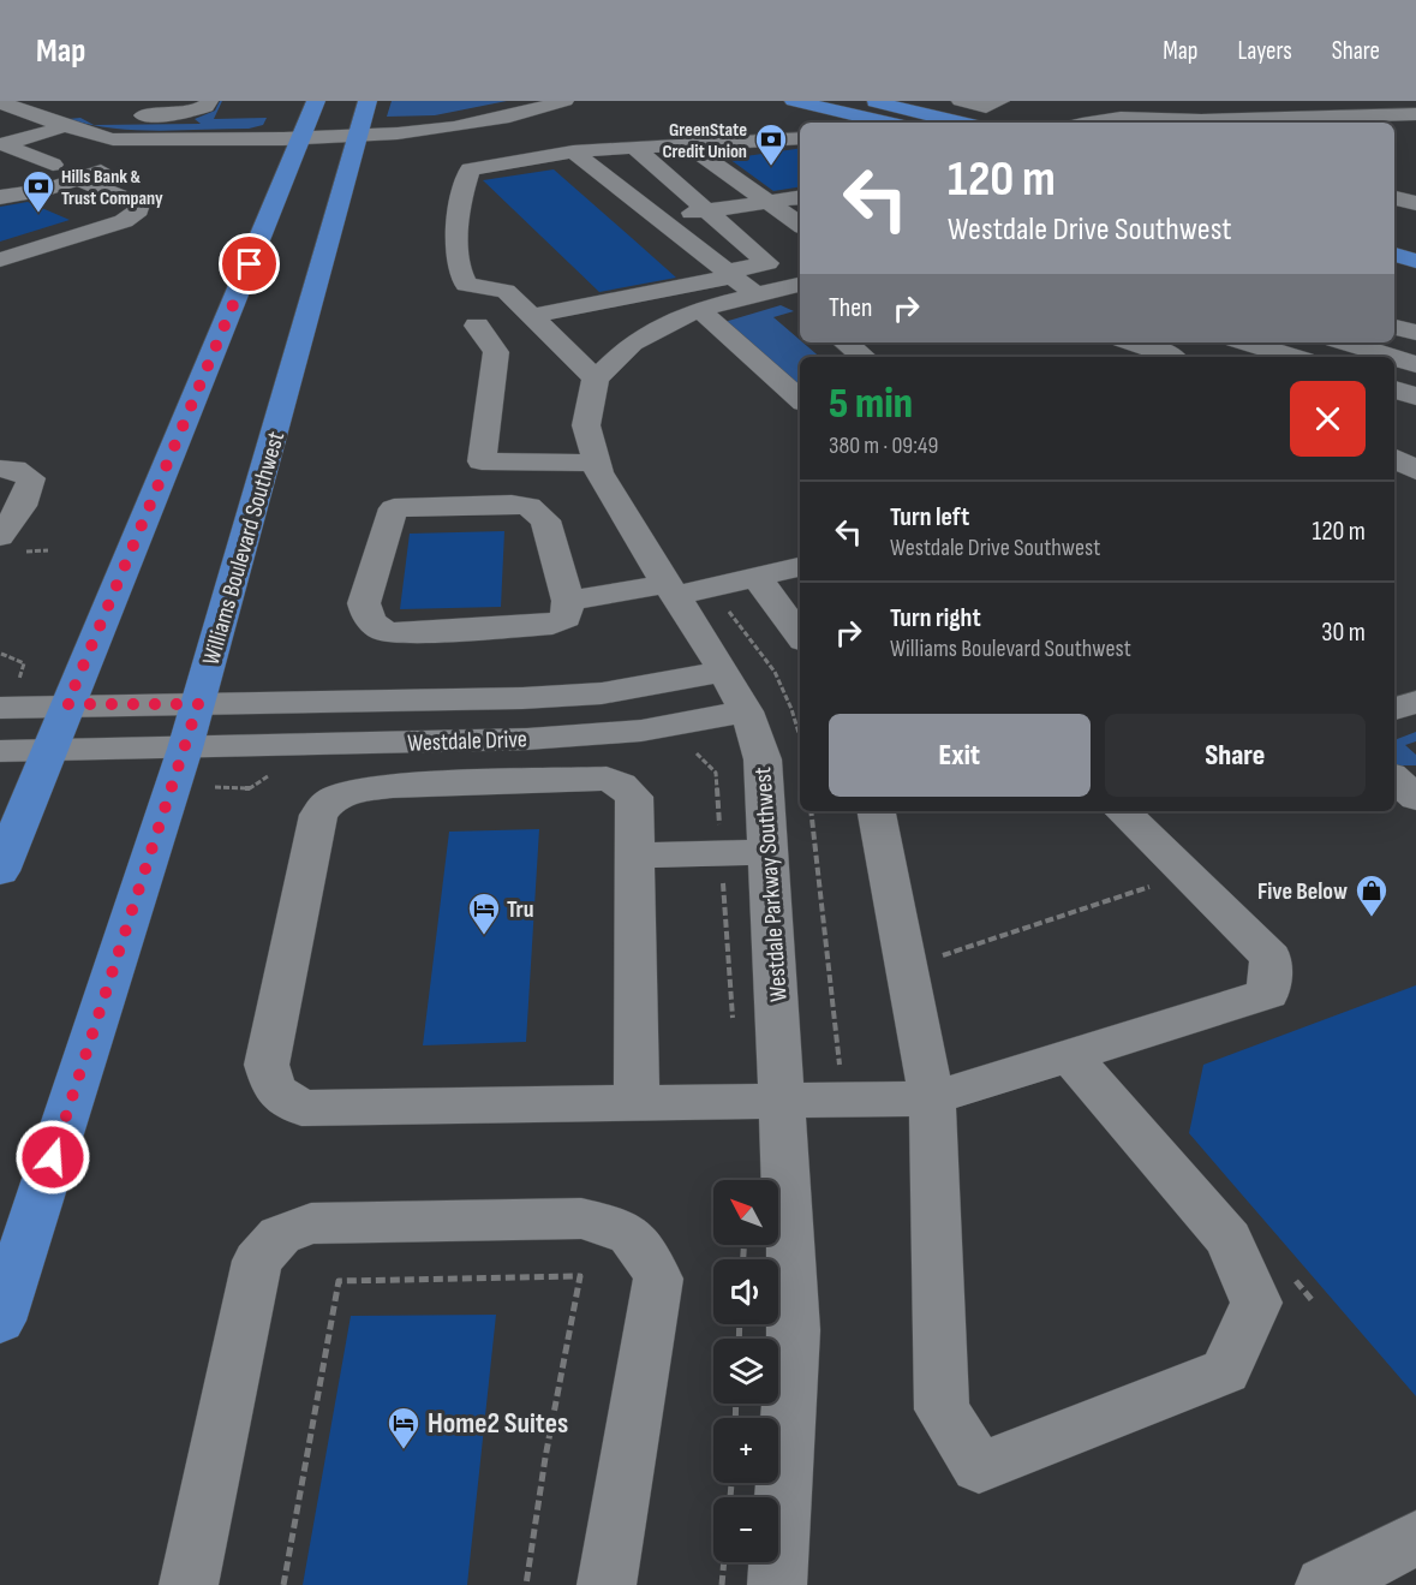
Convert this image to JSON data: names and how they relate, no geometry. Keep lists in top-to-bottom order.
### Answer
{
  "streets": {
    "main road": ["Williams Boulevard Southwest"],
    "street": ["Westdale Drive", "Westdale Parkway Southwest"]
  },
  "crossings": [
    ["Williams Boulevard Southwest", "Westdale Drive"],
    ["Westdale Drive", "Westdale Parkway Southwest"]
  ],
  "places": {
    "bank": ["GreenState Credit Union", "Hills Bank & Trust Company"],
    "shop": ["Five Below"],
    "hotel": ["Tru", "Home2 Suites"]
  },
  "north": "top left",
  "page": {
    "header": "Map",
    "nav": ["Map", "Layers", "Share"],
    "turn": ["120 m", "Westdale Drive Southwest"],
    "then": "Then",
    "heading": ["5 min", "380 m · 09:49"],
    "list": [
      {
        "name": "Turn left",
        "note": "Westdale Drive Southwest",
        "value": "120 m"
      },
      {
        "name": "Turn right",
        "note": "Williams Boulevard Southwest",
        "value": "30 m"
      }
    ],
    "buttons": ["Exit", "Share"],
    "map_buttons": ["+", "−"]
  }
}
